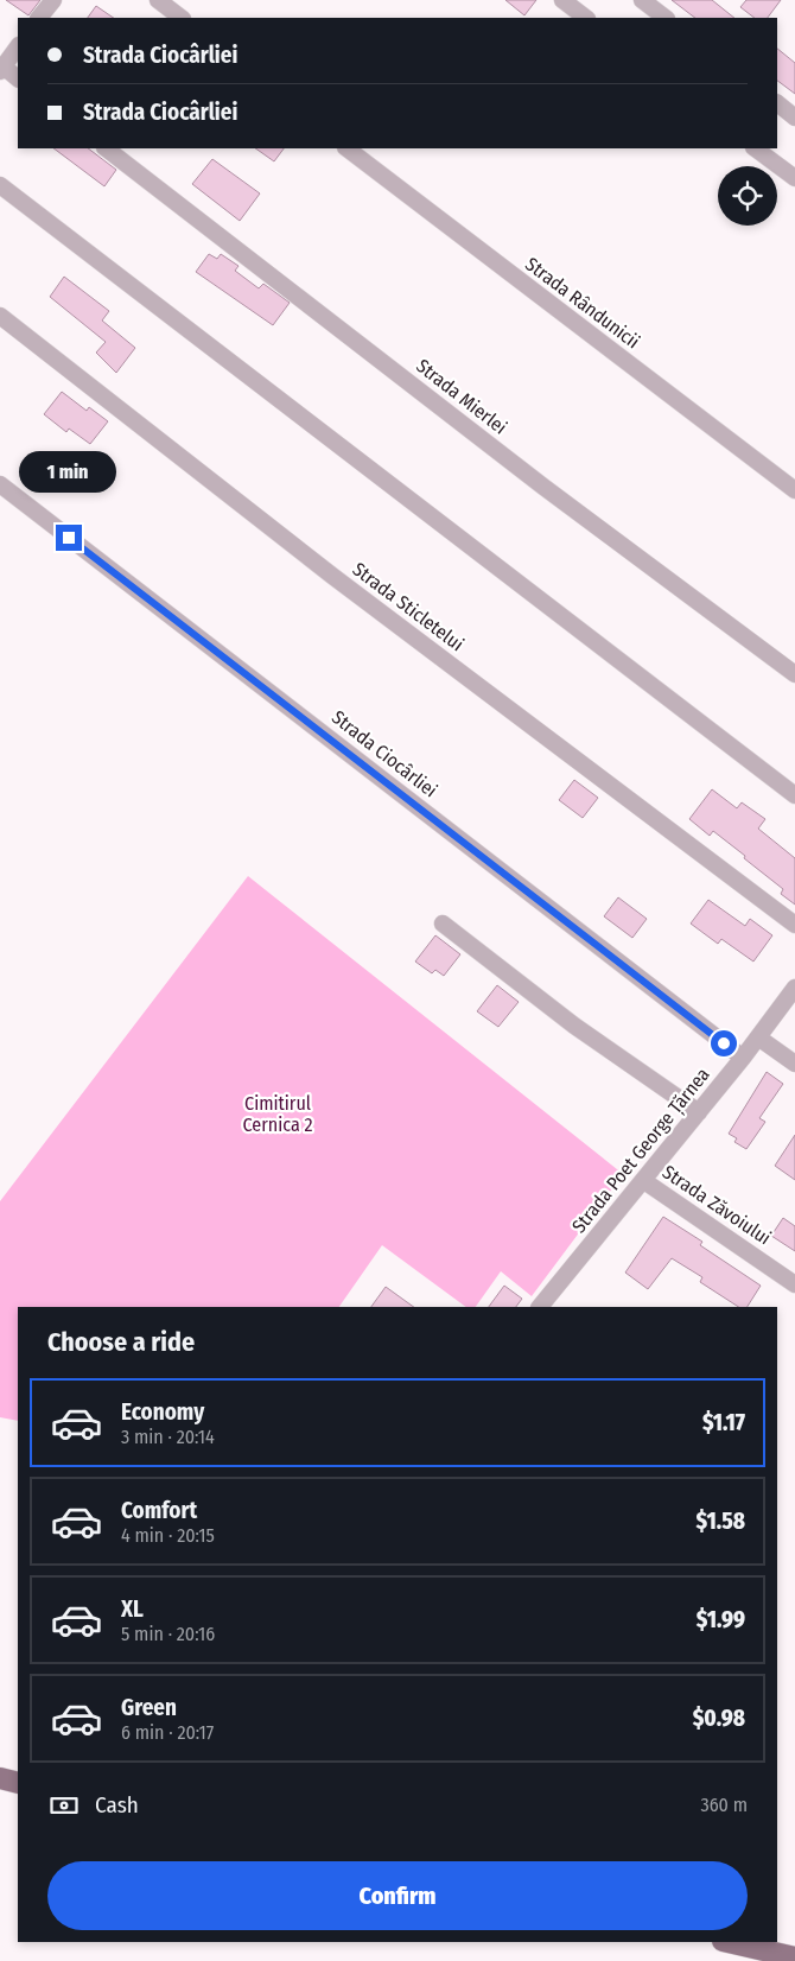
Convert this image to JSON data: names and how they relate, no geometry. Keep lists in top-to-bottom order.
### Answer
{
  "streets": {
    "street": [
      "Strada Rândunicii",
      "Strada Mierlei",
      "Strada Sticletelui",
      "Strada Ciocârliei",
      "Strada Poet George Țărnea",
      "Strada Zăvoiului"
    ]
  },
  "crossings": [
    ["Strada Ciocârliei", "Strada Poet George Țărnea"],
    ["Strada Poet George Țărnea", "Strada Zăvoiului"]
  ],
  "parks": ["Cimitirul Cernica 2"],
  "page": {
    "banner": ["Strada Ciocârliei", "Strada Ciocârliei"],
    "bubble": "1 min",
    "heading": "Choose a ride",
    "list": [
      {
        "name": "Economy",
        "note": "3 min · 20:14",
        "value": "$1.17"
      },
      {
        "name": "Comfort",
        "note": "4 min · 20:15",
        "value": "$1.58"
      },
      {
        "name": "XL",
        "note": "5 min · 20:16",
        "value": "$1.99"
      },
      {
        "name": "Green",
        "note": "6 min · 20:17",
        "value": "$0.98"
      }
    ],
    "pay": ["Cash", "360 m"],
    "buttons": "Confirm"
  }
}
